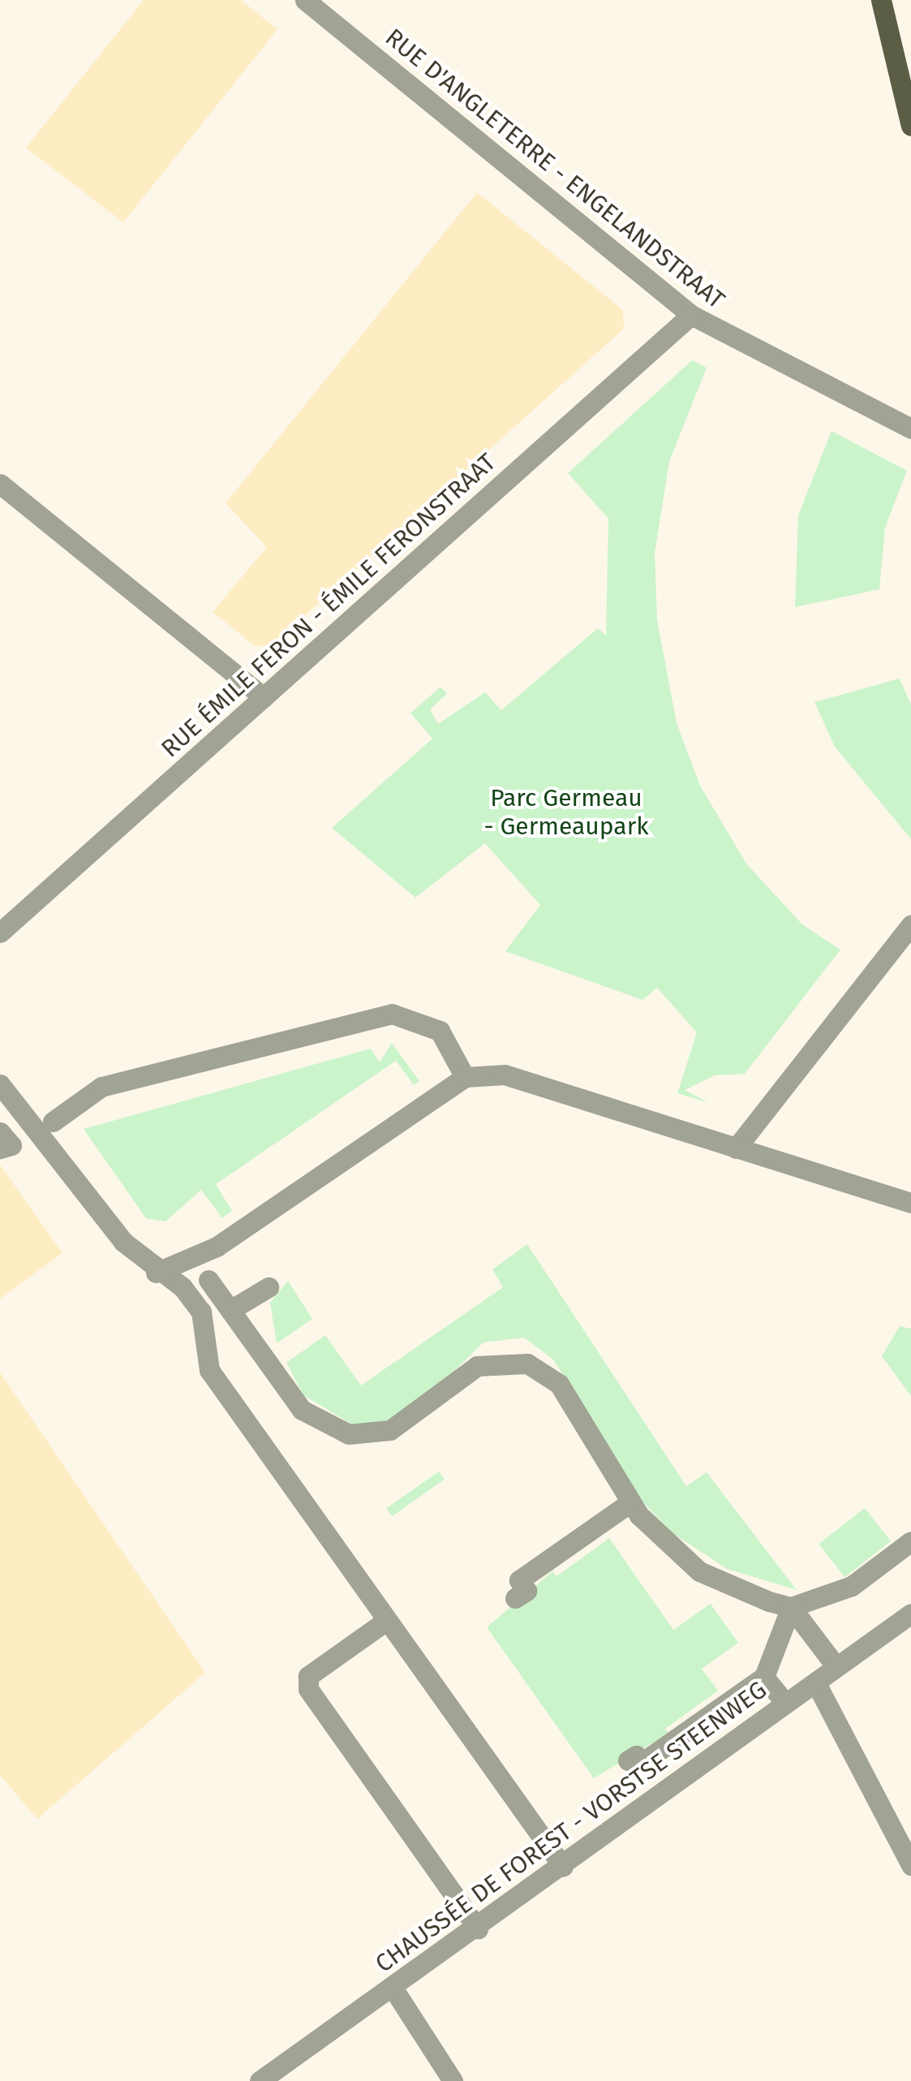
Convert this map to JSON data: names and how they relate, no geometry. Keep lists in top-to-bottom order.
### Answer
{
  "streets": {
    "street": ["RUE D'ANGLETERRE - ENGELANDSTRAAT", "RUE ÉMILE FERON - ÉMILE FERONSTRAAT", "CHAUSSÉE DE FOREST - VORSTSE STEENWEG"]
  },
  "crossings": [
    ["RUE D'ANGLETERRE - ENGELANDSTRAAT", "RUE ÉMILE FERON - ÉMILE FERONSTRAAT"]
  ],
  "parks": ["Parc Germeau - Germeaupark"]
}
